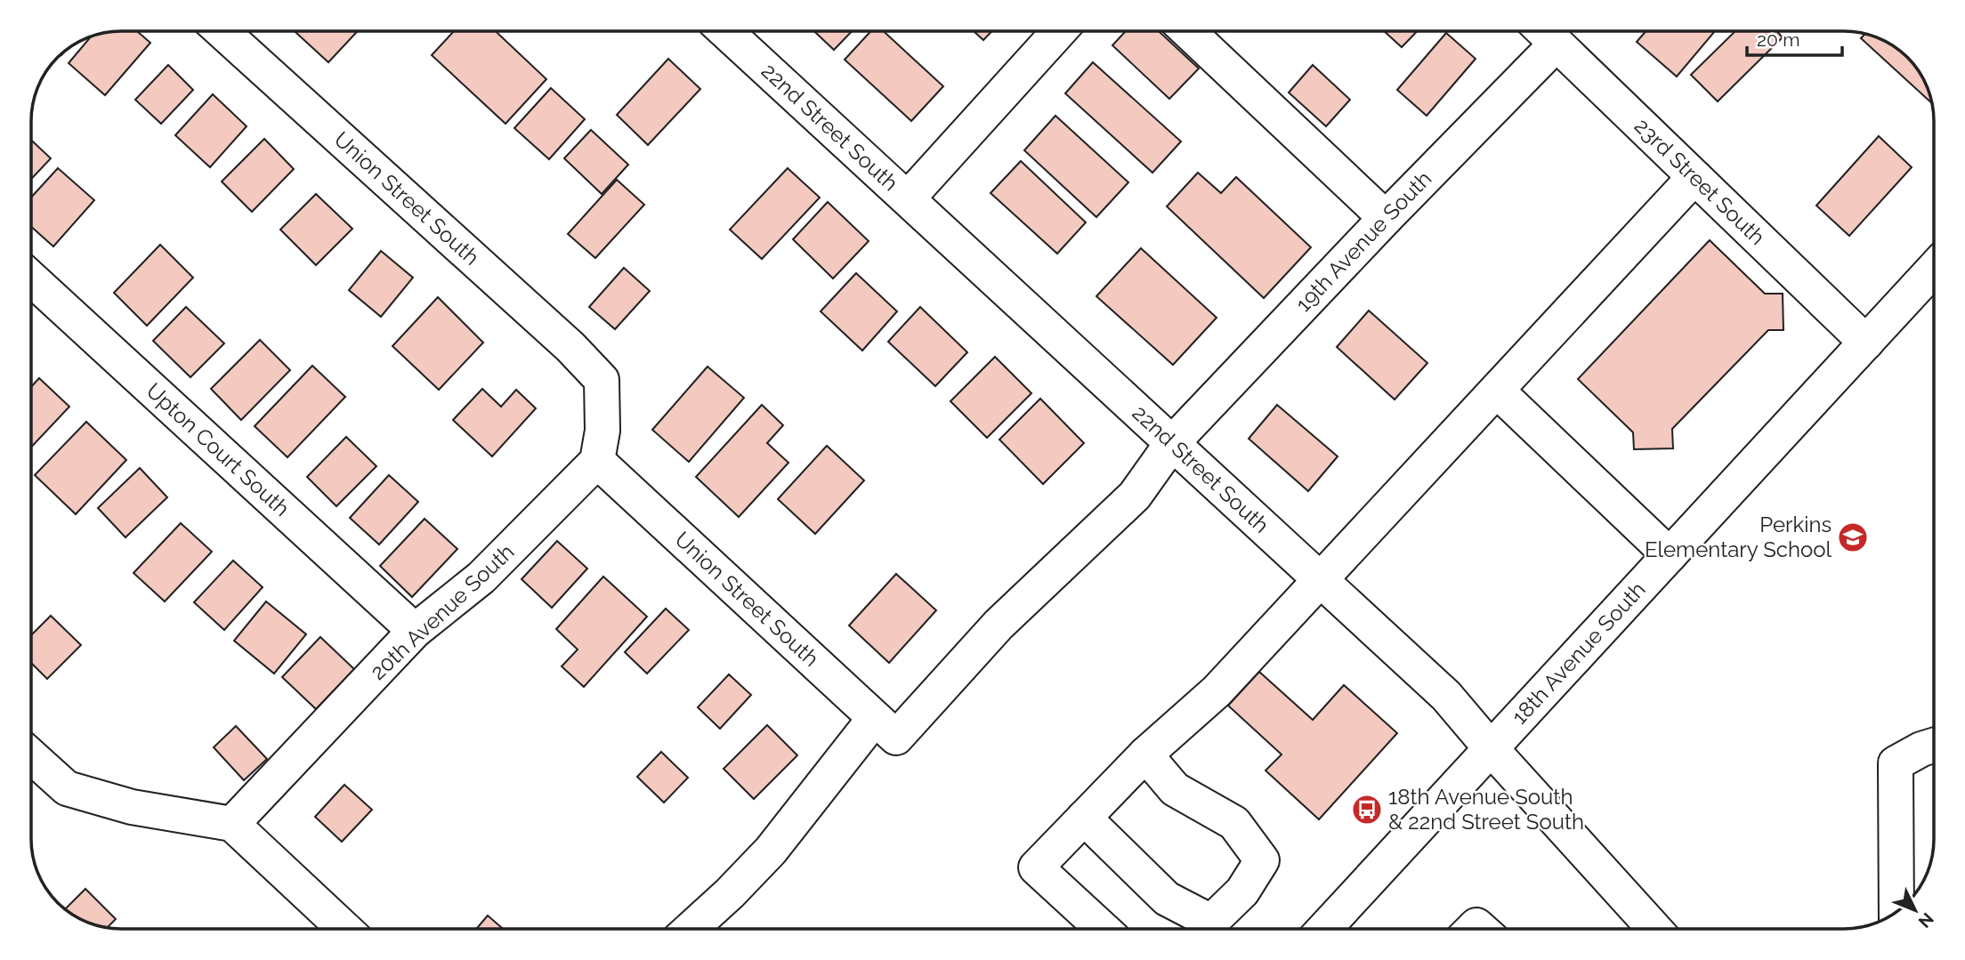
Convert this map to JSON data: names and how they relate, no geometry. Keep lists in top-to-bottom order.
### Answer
{
  "streets": {
    "street": [
      "22nd Street South",
      "23rd Street South",
      "Union Street South",
      "19th Avenue South",
      "Upton Court South",
      "20th Avenue South",
      "18th Avenue South"
    ]
  },
  "crossings": [
    ["22nd Street South", "19th Avenue South"],
    ["22nd Street South", "18th Avenue South"],
    ["23rd Street South", "19th Avenue South"],
    ["23rd Street South", "18th Avenue South"],
    ["Union Street South", "19th Avenue South"],
    ["Union Street South", "20th Avenue South"],
    ["Upton Court South", "20th Avenue South"]
  ],
  "places": {
    "school or university": ["Perkins Elementary School"],
    "bus stop": ["18th Avenue South & 22nd Street South"]
  },
  "scale_bar": "20 m",
  "north": "bottom right"
}
